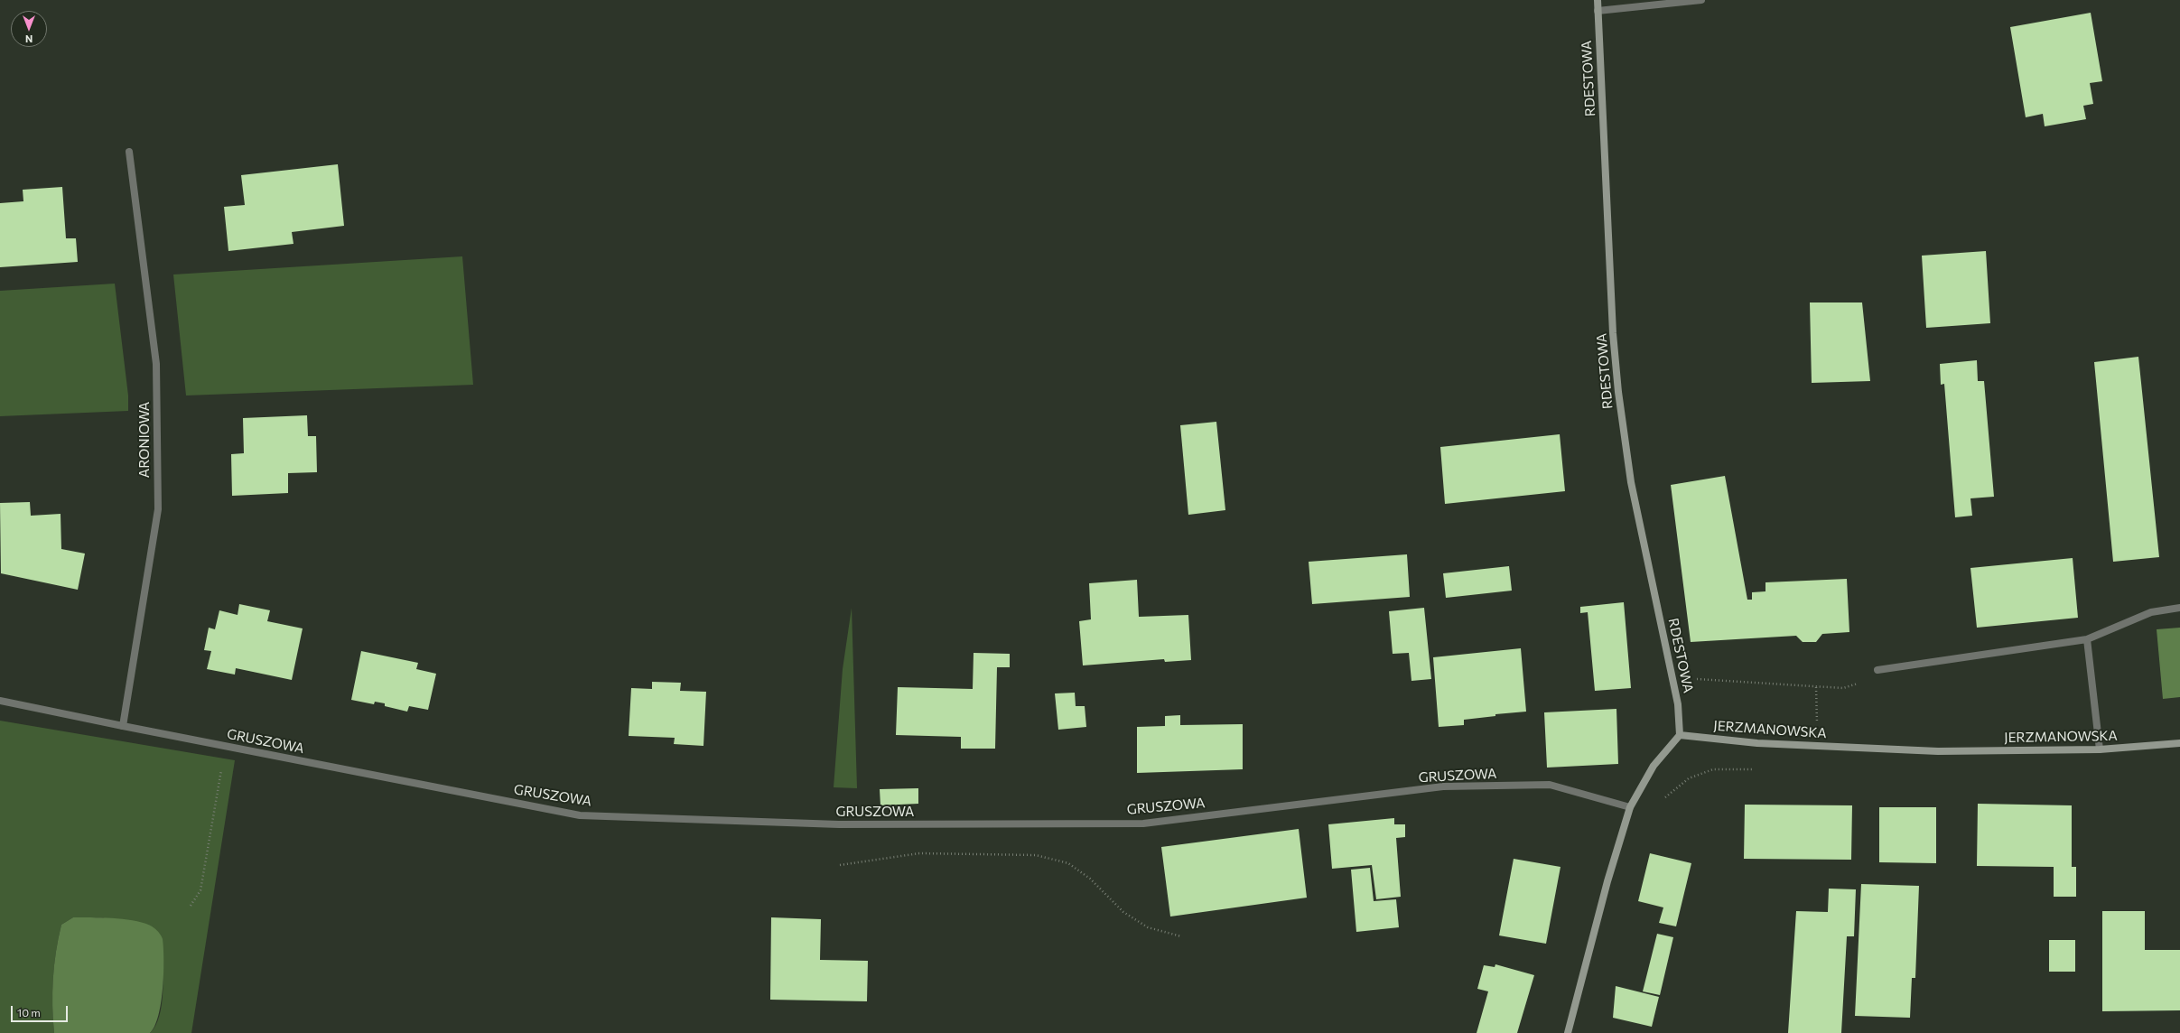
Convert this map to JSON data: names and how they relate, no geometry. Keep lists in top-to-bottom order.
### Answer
{
  "streets": {
    "street": [
      "RDESTOWA",
      "ARONIOWA",
      "JERZMANOWSKA",
      "GRUSZOWA"
    ]
  },
  "crossings": [
    ["RDESTOWA", "JERZMANOWSKA"],
    ["ARONIOWA", "GRUSZOWA"]
  ],
  "scale_bar": "10 m",
  "north": "bottom"
}
